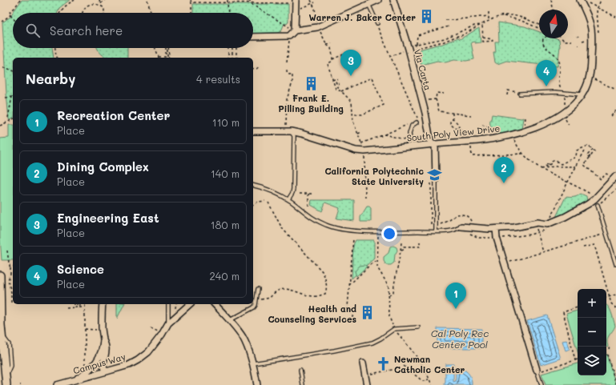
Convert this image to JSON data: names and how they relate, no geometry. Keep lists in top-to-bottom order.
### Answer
{
  "streets": {
    "street": ["Via Carta", "South Poly View Drive", "Campus Way"]
  },
  "crossings": [
    ["Via Carta", "South Poly View Drive"]
  ],
  "water": ["Cal Poly Rec Center Pool"],
  "places": {
    "building": ["Warren J. Baker Center", "Frank E. Pilling Building", "Health and Counseling Services"],
    "school or university": ["California Polytechnic State University"],
    "church": ["Newman Catholic Center"]
  },
  "north": "top",
  "page": {
    "search": "Search here",
    "pins": [
      "3",
      "4",
      "2",
      "1"
    ],
    "heading": ["Nearby", "4 results"],
    "list": [
      {
        "mark": "1",
        "name": "Recreation Center",
        "note": "Place",
        "value": "110 m"
      },
      {
        "mark": "2",
        "name": "Dining Complex",
        "note": "Place",
        "value": "140 m"
      },
      {
        "mark": "3",
        "name": "Engineering East",
        "note": "Place",
        "value": "180 m"
      },
      {
        "mark": "4",
        "name": "Science",
        "note": "Place",
        "value": "240 m"
      }
    ],
    "map_buttons": ["+", "−"]
  }
}
